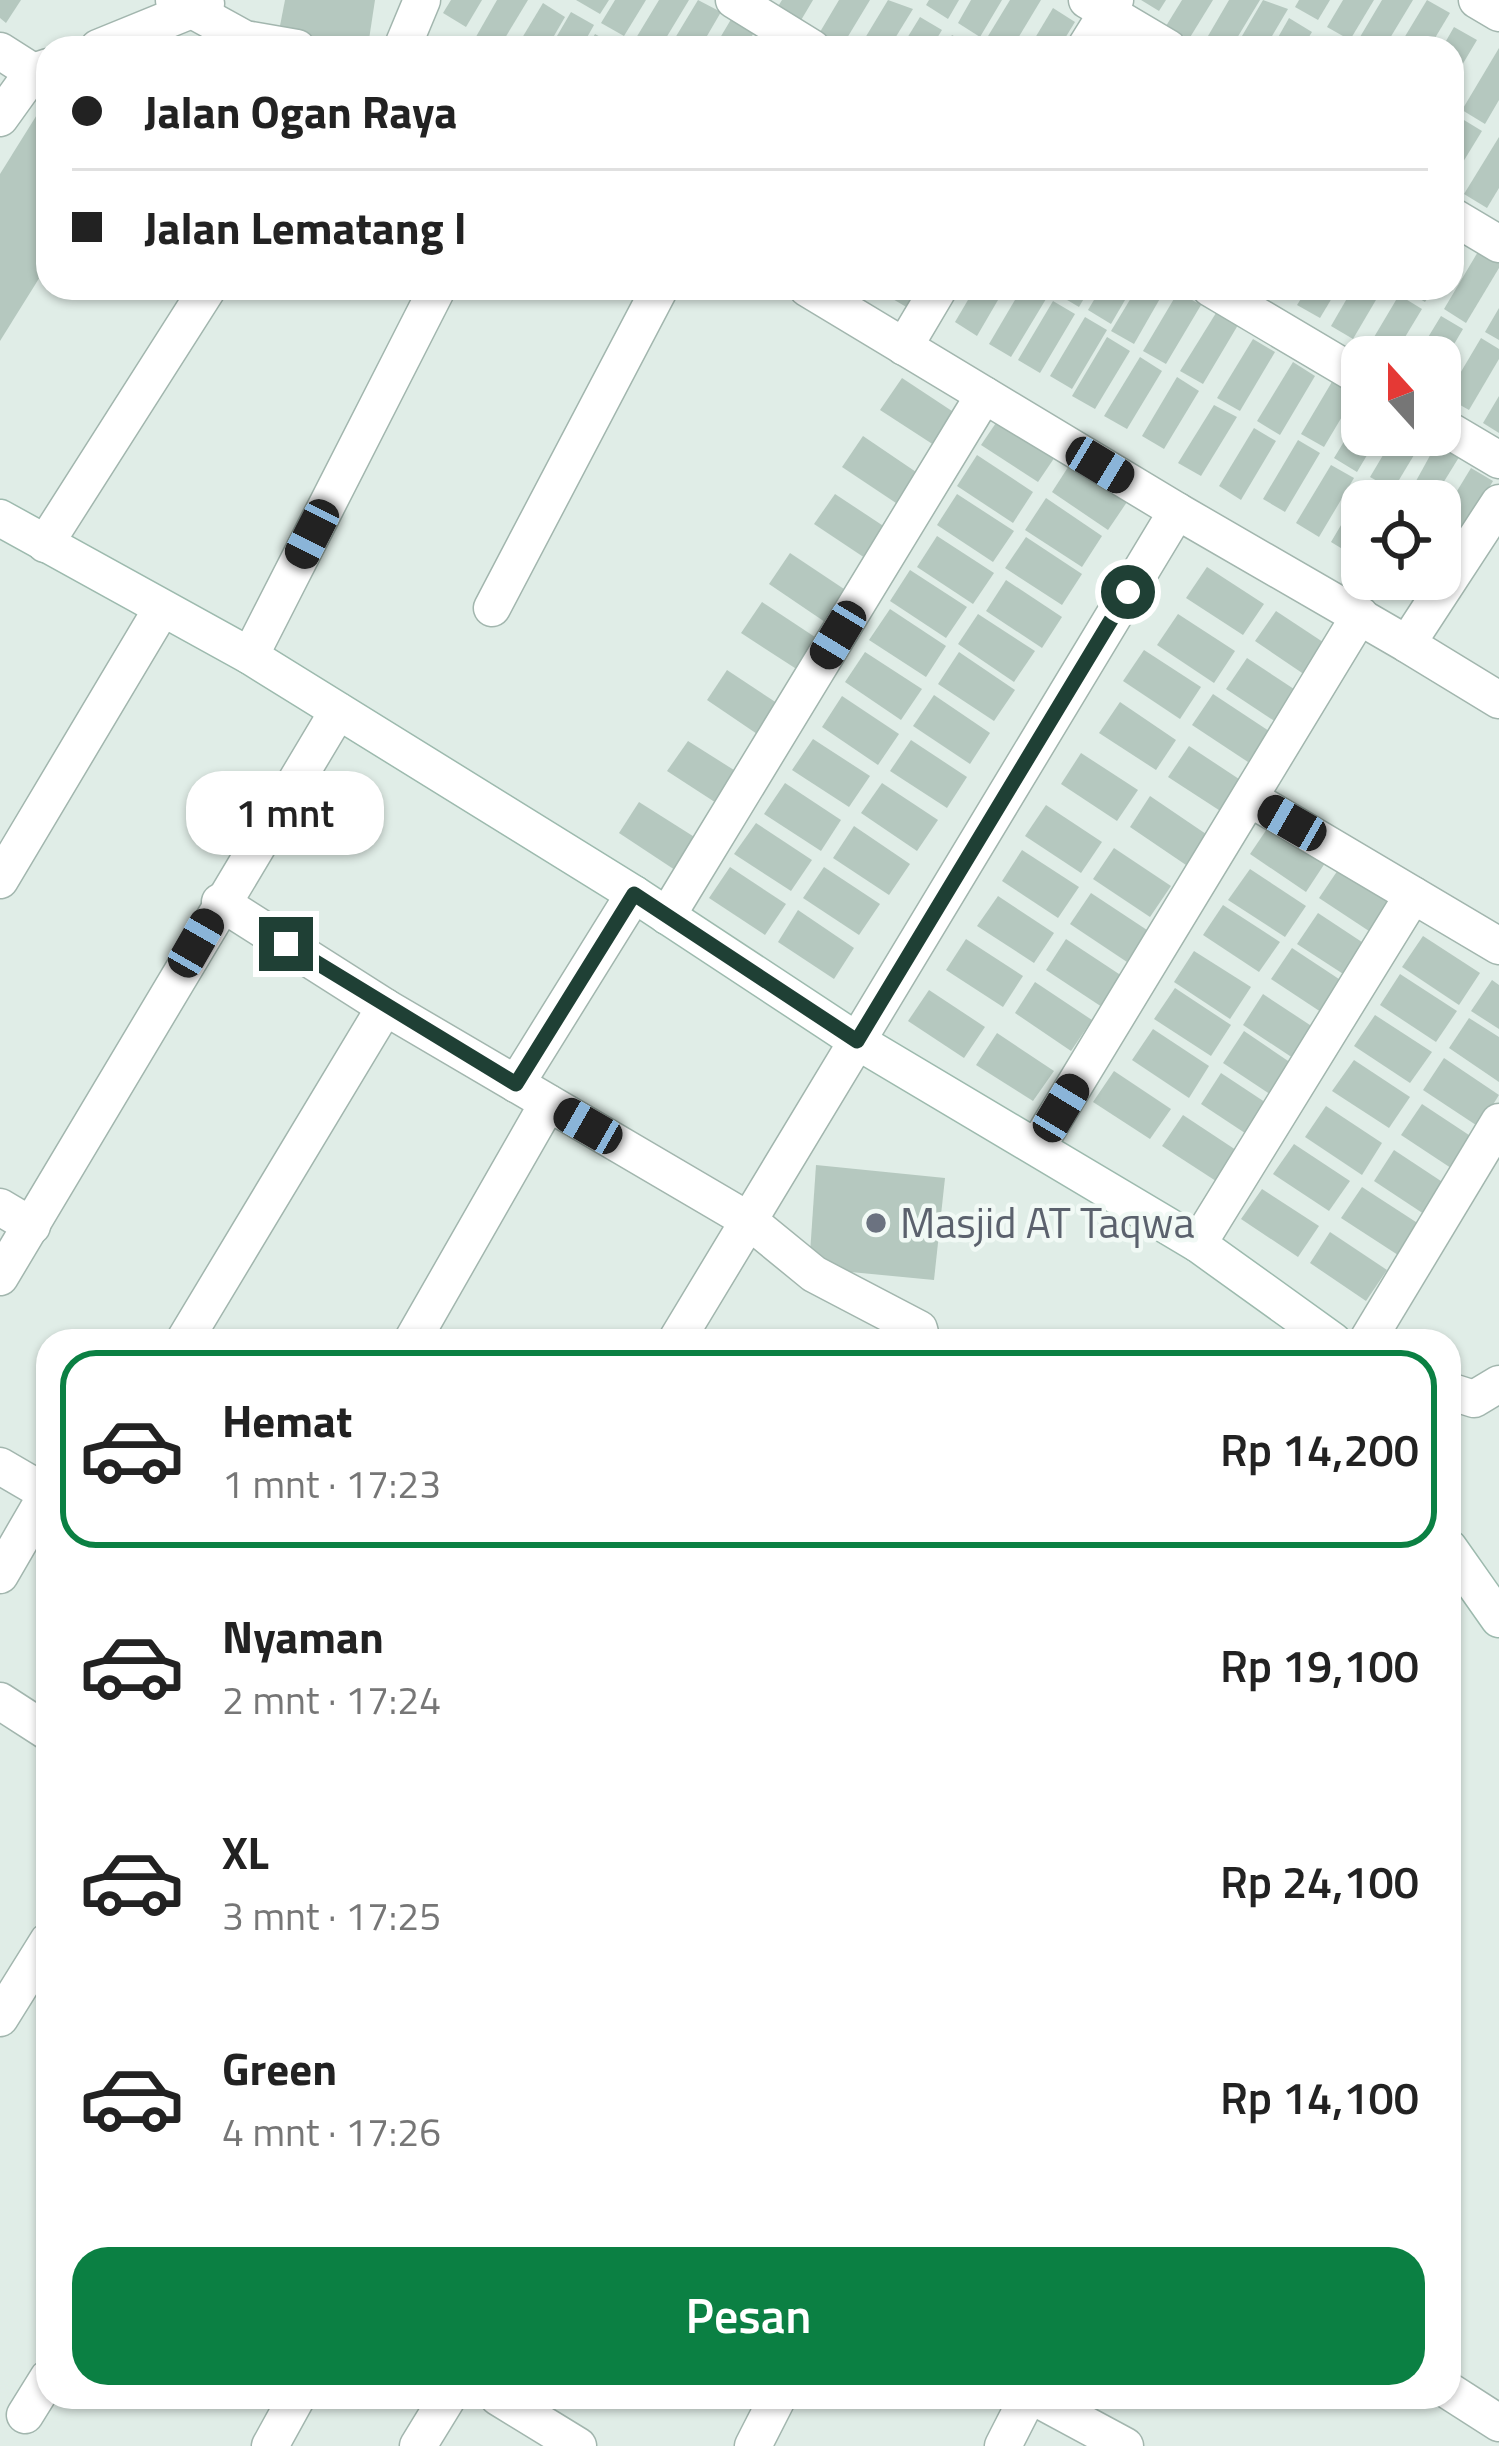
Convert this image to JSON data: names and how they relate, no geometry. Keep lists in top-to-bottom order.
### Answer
{
  "places": ["Masjid AT Taqwa"],
  "north": "top",
  "page": {
    "banner": ["Jalan Ogan Raya", "Jalan Lematang I"],
    "bubble": "1 mnt",
    "list": [
      {
        "name": "Hemat",
        "note": "1 mnt · 17:23",
        "value": "Rp 14,200"
      },
      {
        "name": "Nyaman",
        "note": "2 mnt · 17:24",
        "value": "Rp 19,100"
      },
      {
        "name": "XL",
        "note": "3 mnt · 17:25",
        "value": "Rp 24,100"
      },
      {
        "name": "Green",
        "note": "4 mnt · 17:26",
        "value": "Rp 14,100"
      }
    ],
    "buttons": "Pesan"
  }
}
